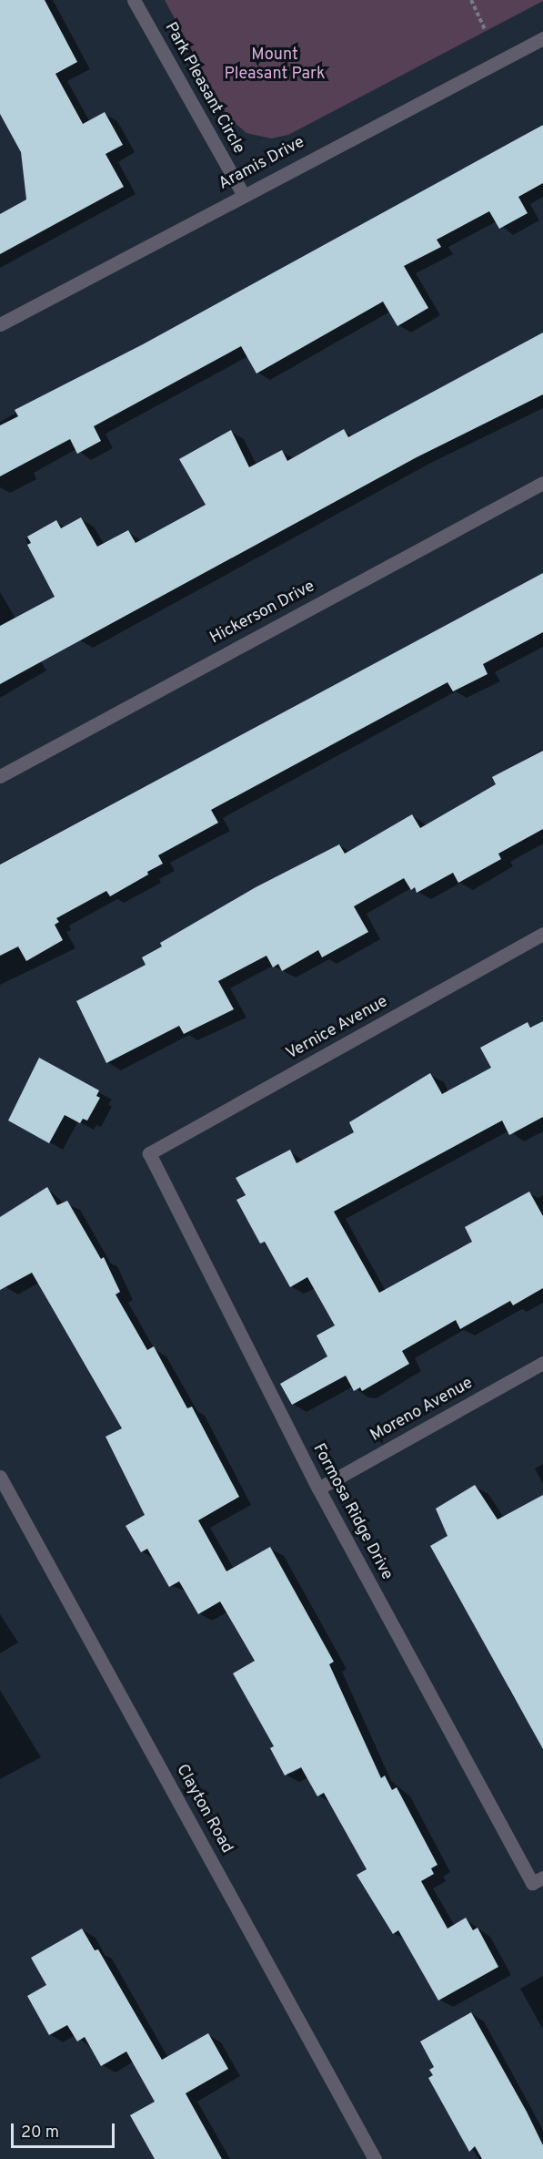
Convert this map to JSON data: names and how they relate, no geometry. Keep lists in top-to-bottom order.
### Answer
{
  "streets": {
    "street": [
      "Park Pleasant Circle",
      "Aramis Drive",
      "Hickerson Drive",
      "Vernice Avenue",
      "Moreno Avenue",
      "Formosa Ridge Drive",
      "Clayton Road"
    ]
  },
  "crossings": [
    ["Park Pleasant Circle", "Aramis Drive"],
    ["Vernice Avenue", "Formosa Ridge Drive"],
    ["Moreno Avenue", "Formosa Ridge Drive"]
  ],
  "parks": ["Mount Pleasant Park"],
  "scale_bar": "20 m"
}
